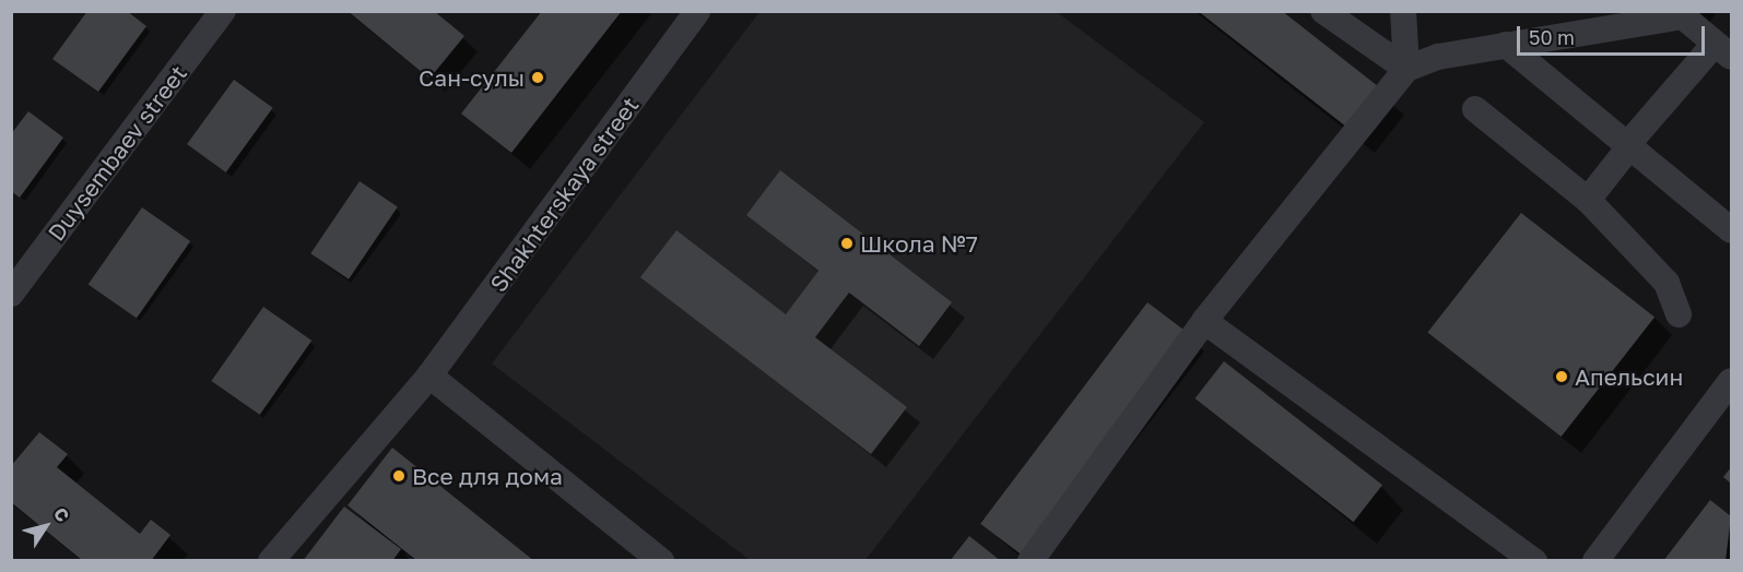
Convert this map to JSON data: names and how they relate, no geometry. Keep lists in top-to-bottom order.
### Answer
{
  "streets": {
    "street": ["Duysembaev street", "Shakhterskaya street"]
  },
  "places": [
    "Сан-сулы",
    "Школа №7",
    "Апельсин",
    "Все для дома"
  ],
  "scale_bar": "50 m",
  "north": "top right"
}
